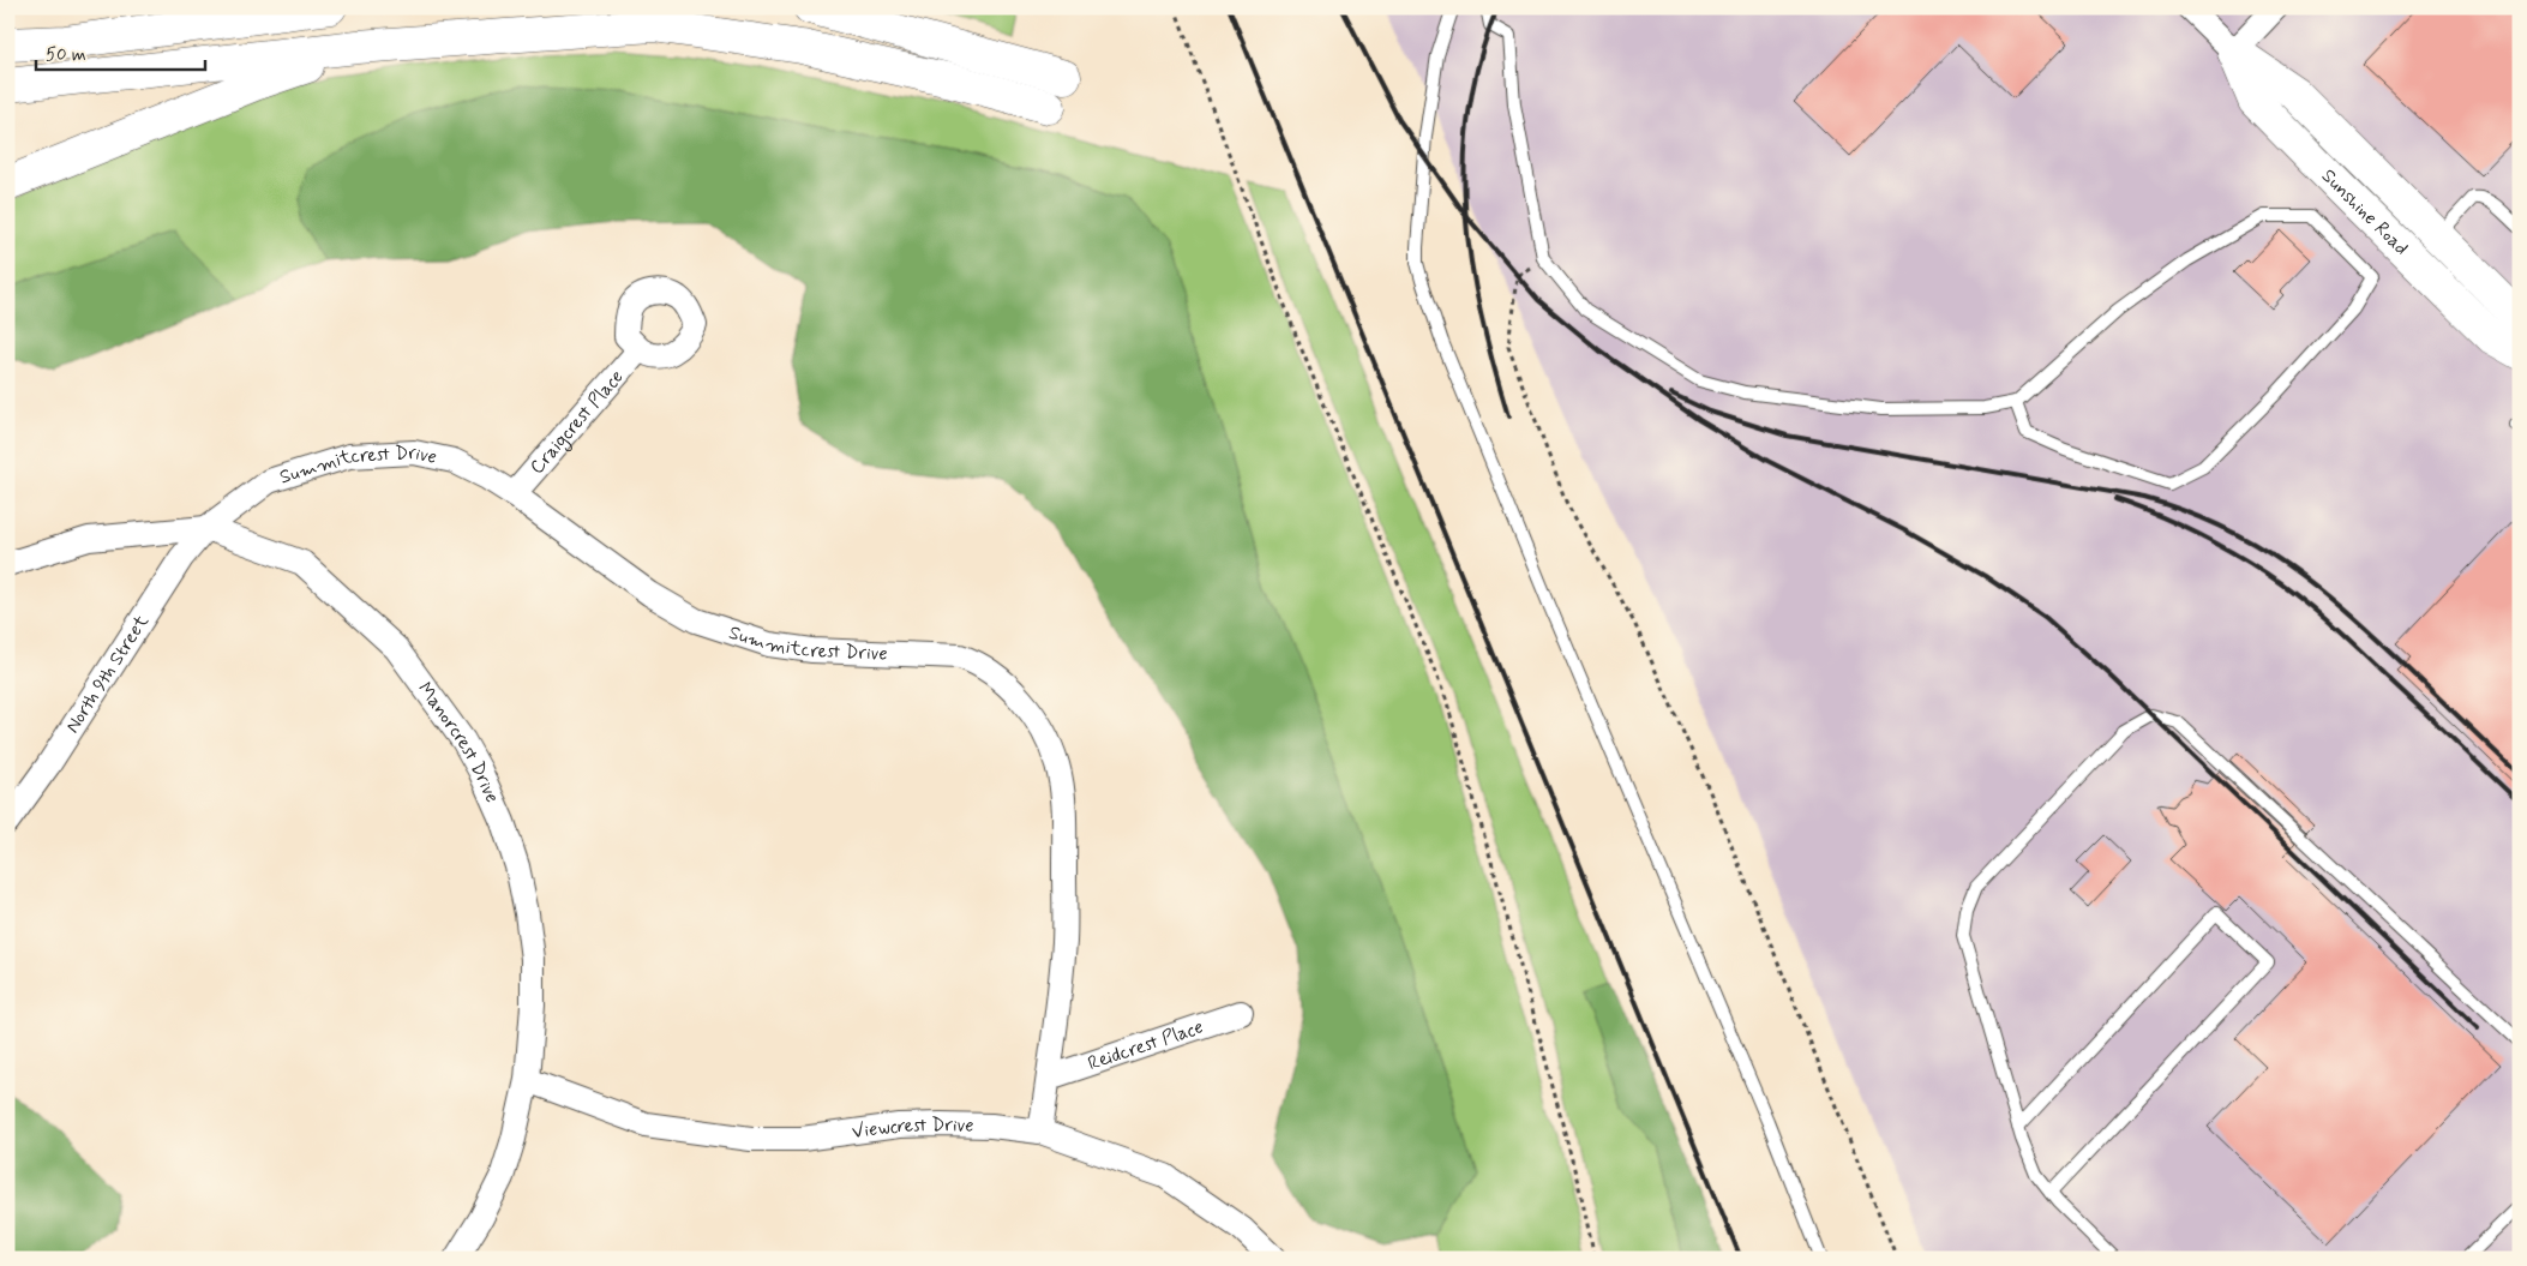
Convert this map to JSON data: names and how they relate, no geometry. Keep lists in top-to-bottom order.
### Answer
{
  "streets": {
    "main road": ["Sunshine Road"],
    "street": [
      "Craigcrest Place",
      "Summitcrest Drive",
      "North 9th Street",
      "Manorcrest Drive",
      "Reidcrest Place",
      "Viewcrest Drive"
    ]
  },
  "crossings": [
    ["Craigcrest Place", "Summitcrest Drive"],
    ["Summitcrest Drive", "North 9th Street"],
    ["Summitcrest Drive", "Manorcrest Drive"],
    ["Summitcrest Drive", "Reidcrest Place"],
    ["Summitcrest Drive", "Viewcrest Drive"],
    ["North 9th Street", "Manorcrest Drive"],
    ["Manorcrest Drive", "Viewcrest Drive"]
  ],
  "scale_bar": "50 m"
}
